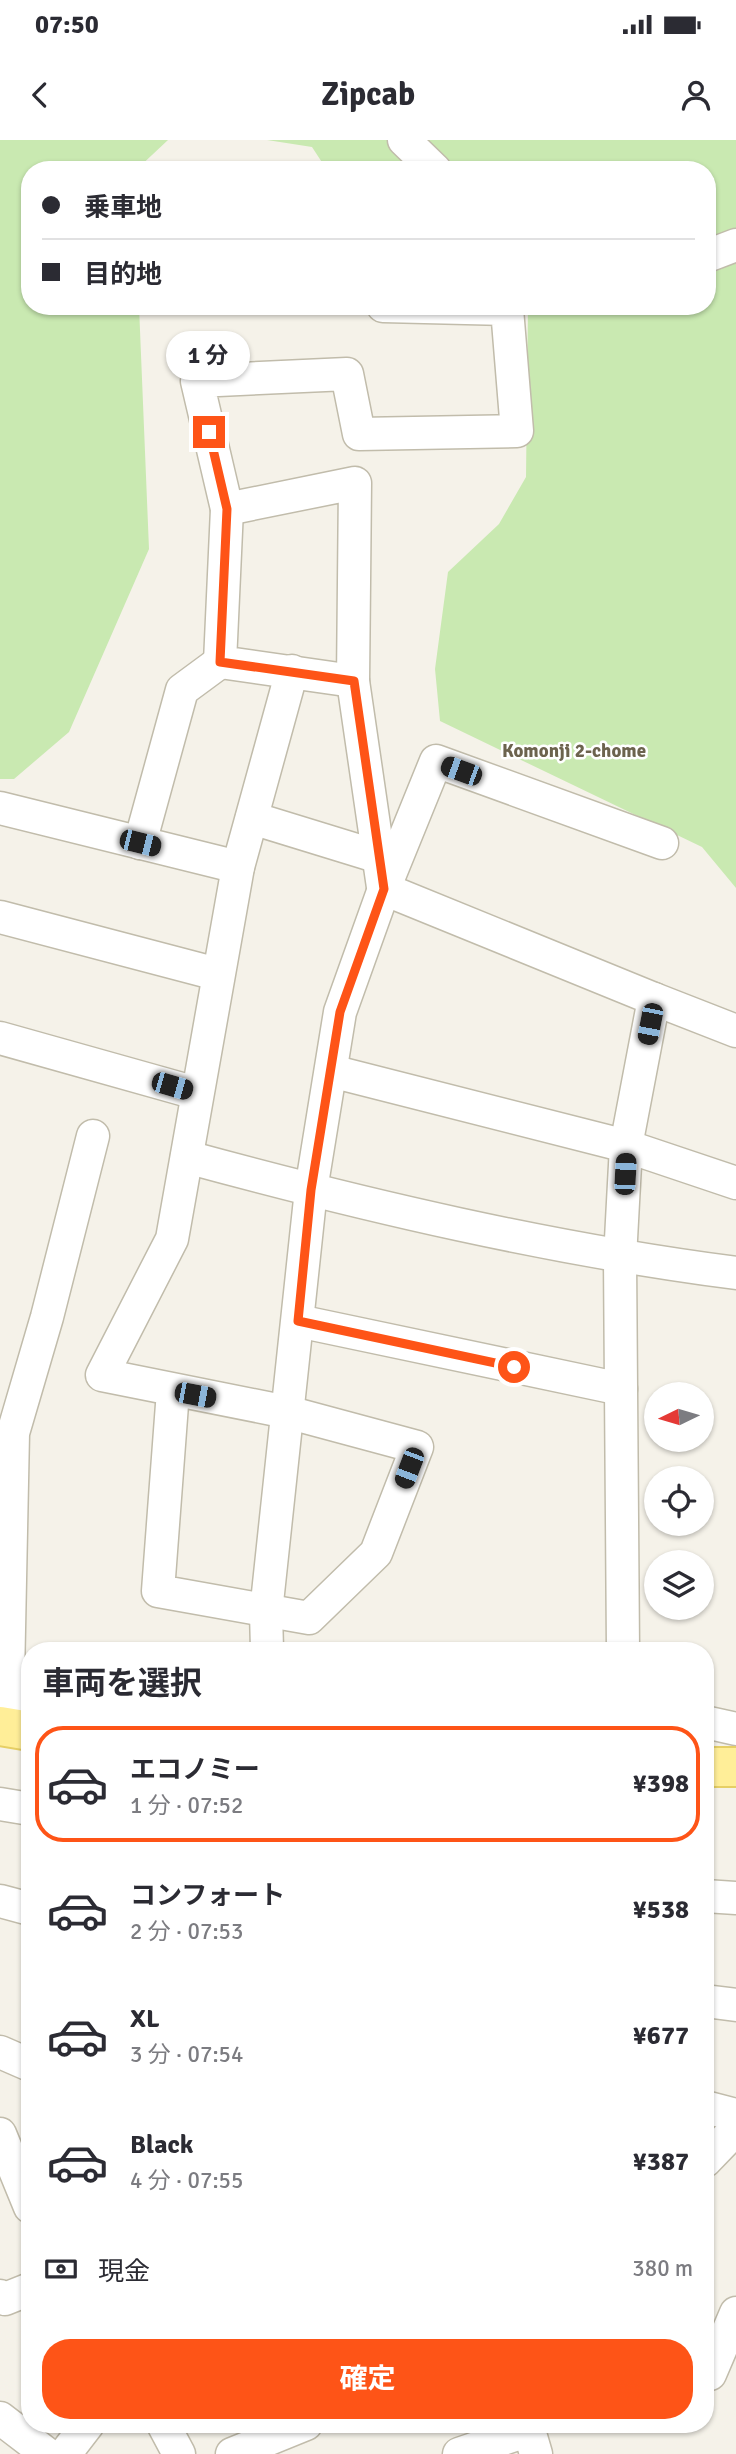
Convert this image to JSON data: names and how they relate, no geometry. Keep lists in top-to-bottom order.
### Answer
{
  "districts": ["Komonji 2-chome"],
  "north": "left",
  "page": {
    "status": "07:50",
    "header": "Zipcab",
    "banner": ["乗車地", "目的地"],
    "bubble": "1 分",
    "heading": "車両を選択",
    "list": [
      {
        "name": "エコノミー",
        "note": "1 分 · 07:52",
        "value": "¥398"
      },
      {
        "name": "コンフォート",
        "note": "2 分 · 07:53",
        "value": "¥538"
      },
      {
        "name": "XL",
        "note": "3 分 · 07:54",
        "value": "¥677"
      },
      {
        "name": "Black",
        "note": "4 分 · 07:55",
        "value": "¥387"
      }
    ],
    "pay": ["現金", "380 m"],
    "buttons": "確定"
  }
}
